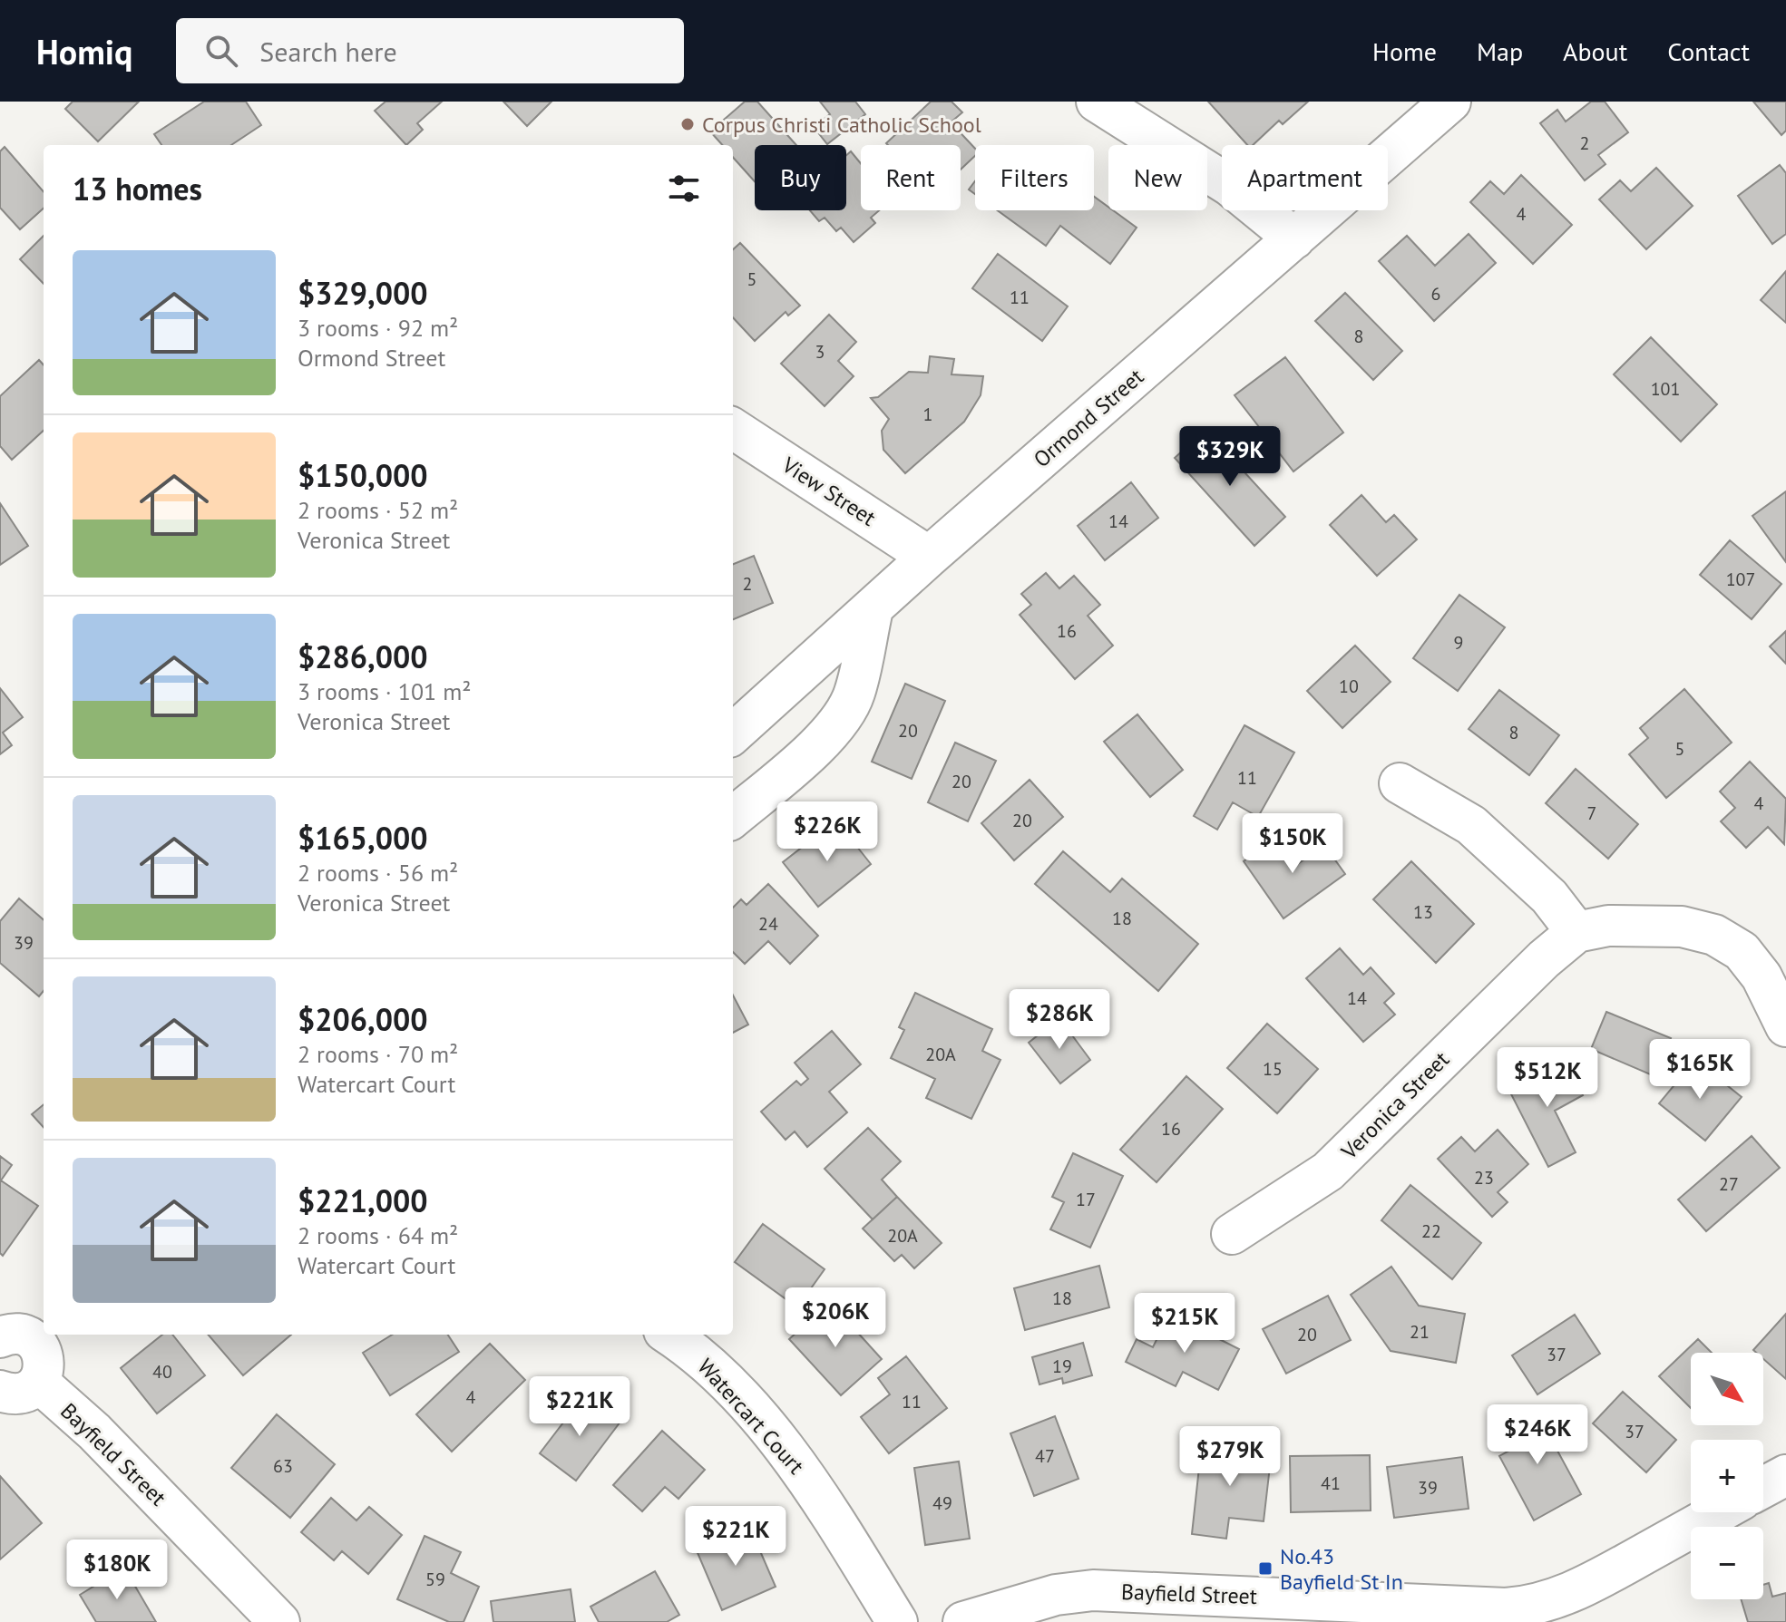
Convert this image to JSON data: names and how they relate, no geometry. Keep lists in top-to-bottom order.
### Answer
{
  "streets": {
    "street": [
      "Ormond Street",
      "View Street",
      "Veronica Street",
      "Watercart Court",
      "Bayfield Street"
    ]
  },
  "crossings": [
    ["Ormond Street", "View Street"]
  ],
  "places": {
    "other": ["Corpus Christi Catholic School"],
    "transit": ["No.43 Bayfield St In"]
  },
  "house_numbers": [
    "2",
    "4",
    "5",
    "6",
    "11",
    "8",
    "3",
    "101",
    "1",
    "14",
    "107",
    "2",
    "16",
    "9",
    "10",
    "20",
    "8",
    "5",
    "11",
    "20",
    "4",
    "7",
    "20",
    "13",
    "18",
    "24",
    "39",
    "14",
    "20A",
    "15",
    "16",
    "23",
    "27",
    "17",
    "22",
    "20A",
    "18",
    "21",
    "20",
    "37",
    "19",
    "40",
    "4",
    "11",
    "37",
    "47",
    "63",
    "41",
    "39",
    "49",
    "59"
  ],
  "north": "bottom right",
  "page": {
    "header": "Homiq",
    "search": "Search here",
    "nav": [
      "Home",
      "Map",
      "About",
      "Contact"
    ],
    "chip": [
      "Buy",
      "Rent",
      "Filters",
      "New",
      "Apartment"
    ],
    "heading": "13 homes",
    "list": [
      {
        "name": "$329,000",
        "note": "3 rooms · 92 m² · Ormond Street"
      },
      {
        "name": "$150,000",
        "note": "2 rooms · 52 m² · Veronica Street"
      },
      {
        "name": "$286,000",
        "note": "3 rooms · 101 m² · Veronica Street"
      },
      {
        "name": "$165,000",
        "note": "2 rooms · 56 m² · Veronica Street"
      },
      {
        "name": "$206,000",
        "note": "2 rooms · 70 m² · Watercart Court"
      },
      {
        "name": "$221,000",
        "note": "2 rooms · 64 m² · Watercart Court"
      }
    ],
    "price": [
      "$329K",
      "$226K",
      "$150K",
      "$286K",
      "$165K",
      "$512K",
      "$206K",
      "$215K",
      "$221K",
      "$246K",
      "$279K",
      "$221K",
      "$180K"
    ],
    "map_buttons": ["+", "−"]
  }
}
